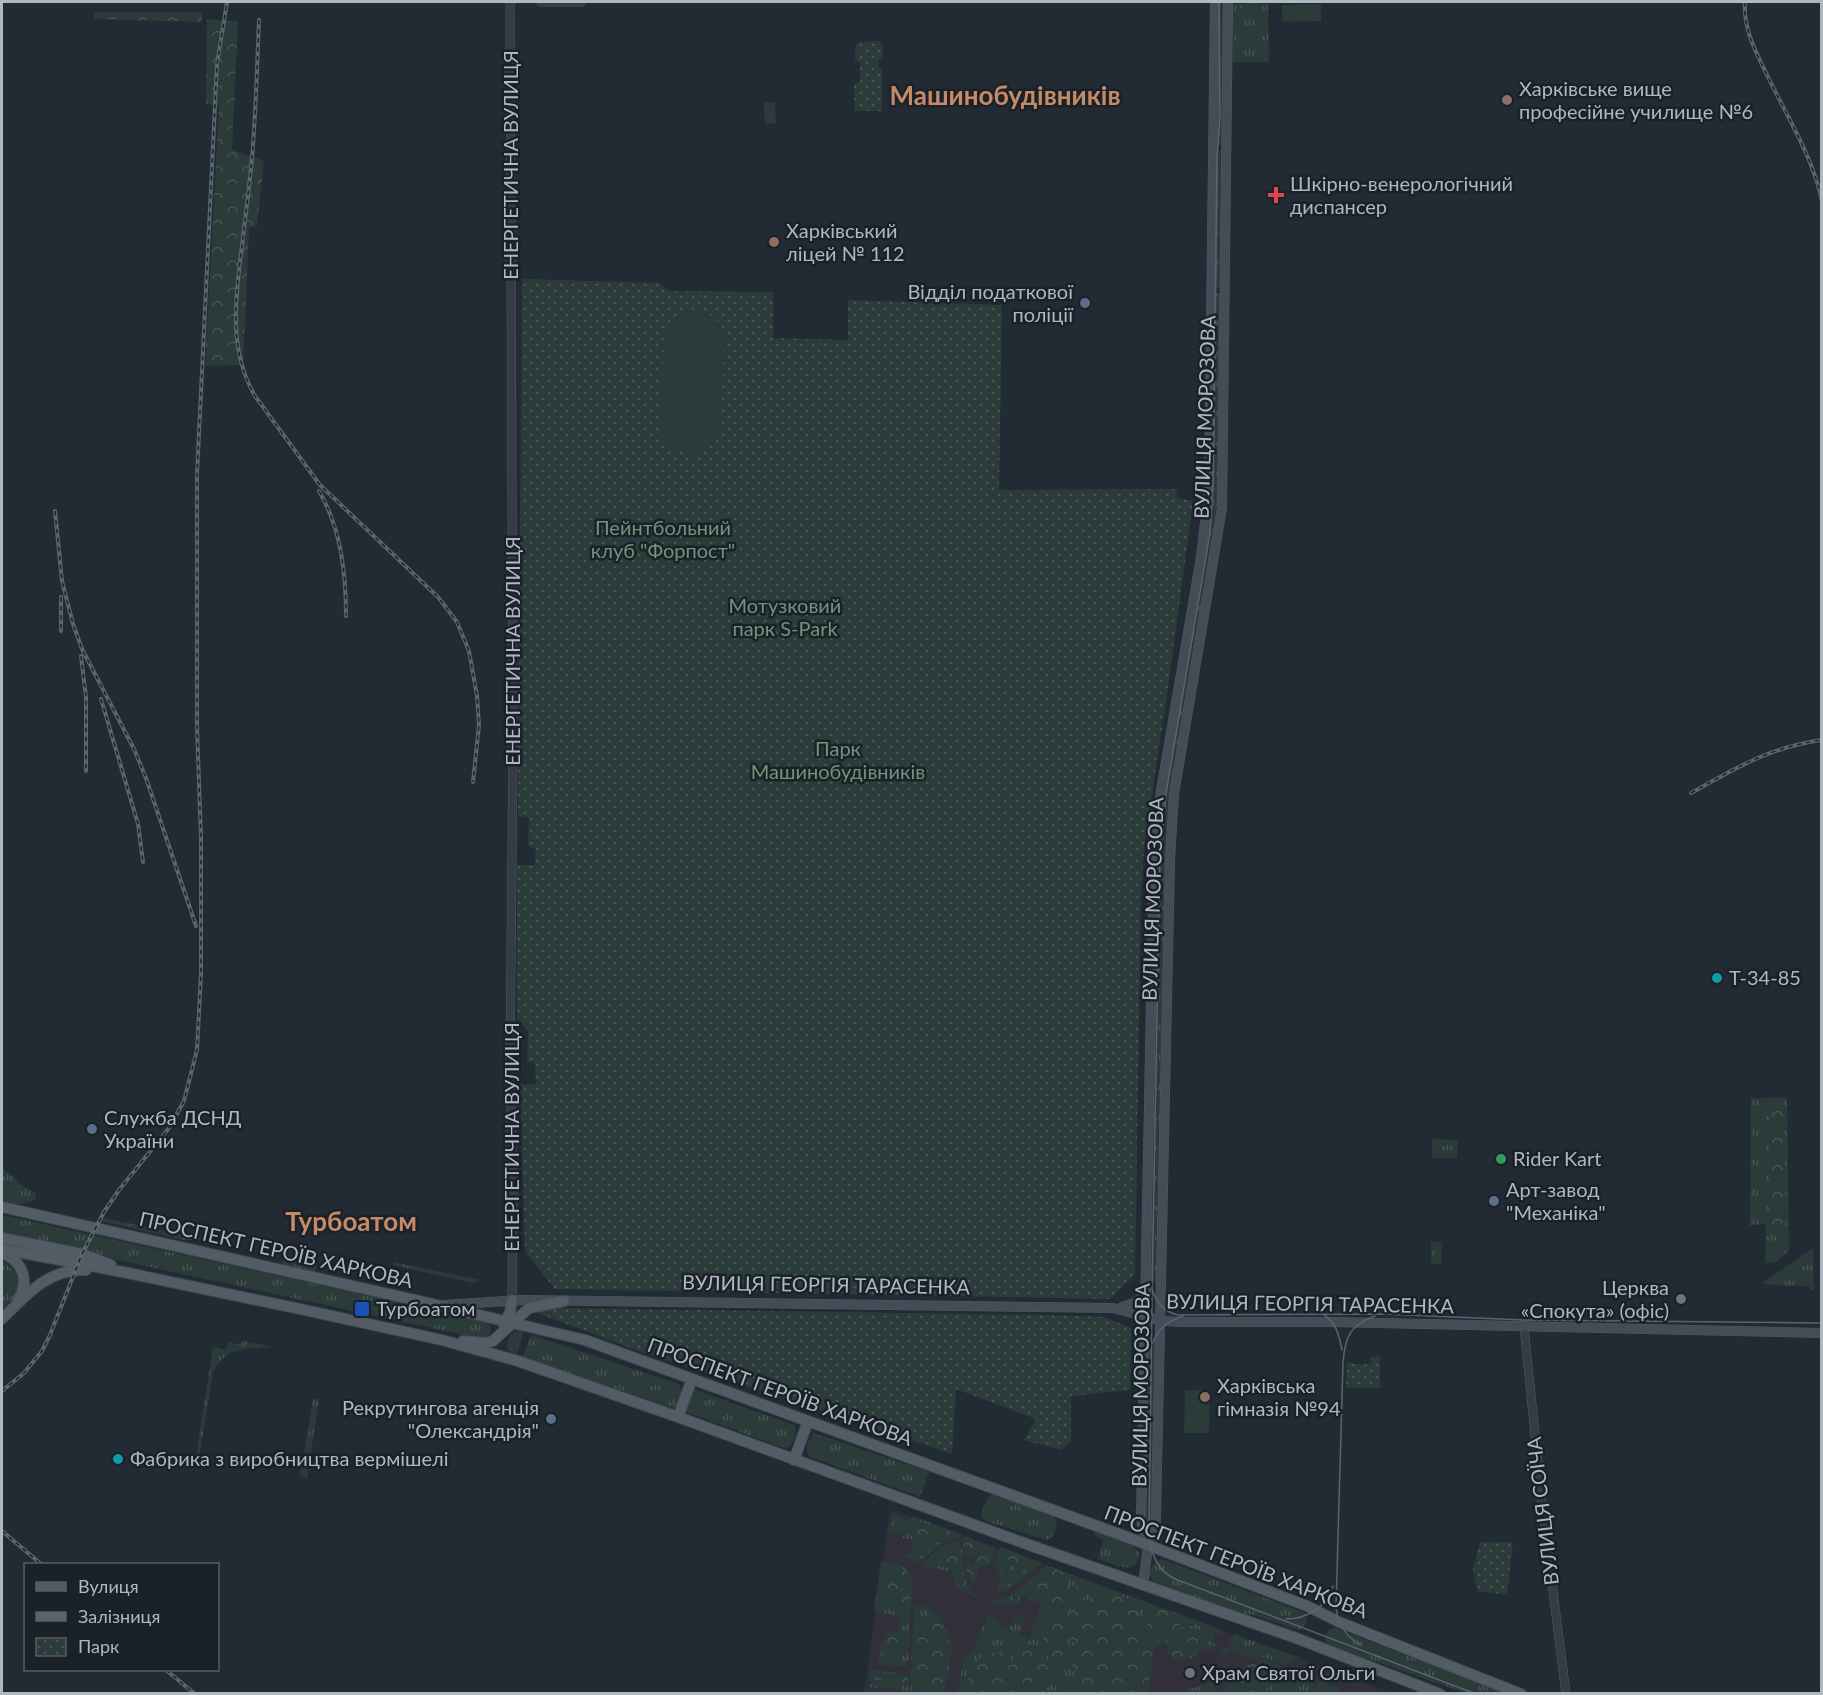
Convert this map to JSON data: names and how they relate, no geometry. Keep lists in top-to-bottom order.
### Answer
{
  "streets": {
    "main road": ["ВУЛИЦЯ МОРОЗОВА", "ПРОСПЕКТ ГЕРОЇВ ХАРКОВА", "ВУЛИЦЯ ГЕОРГІЯ ТАРАСЕНКА"],
    "street": ["ЕНЕРГЕТИЧНА ВУЛИЦЯ", "ВУЛИЦЯ СОЇЧА"]
  },
  "crossings": [
    ["ЕНЕРГЕТИЧНА ВУЛИЦЯ", "ВУЛИЦЯ ГЕОРГІЯ ТАРАСЕНКА"],
    ["ВУЛИЦЯ МОРОЗОВА", "ПРОСПЕКТ ГЕРОЇВ ХАРКОВА"],
    ["ВУЛИЦЯ МОРОЗОВА", "ВУЛИЦЯ ГЕОРГІЯ ТАРАСЕНКА"],
    ["ПРОСПЕКТ ГЕРОЇВ ХАРКОВА", "ВУЛИЦЯ ГЕОРГІЯ ТАРАСЕНКА"],
    ["ВУЛИЦЯ ГЕОРГІЯ ТАРАСЕНКА", "ВУЛИЦЯ СОЇЧА"]
  ],
  "districts": ["Машинобудівників", "Турбоатом"],
  "parks": ["Пейнтбольний клуб \"Форпост\"", "Мотузковий парк S-Park", "Парк Машинобудівників"],
  "places": {
    "other": [
      "Харківське вище професійне училище №6",
      "Харківський ліцей № 112",
      "Відділ податкової поліції",
      "Т-34-85",
      "Служба ДСНД України",
      "Rider Kart",
      "Арт-завод \"Механіка\"",
      "Церква «Спокута» (офіс)",
      "Харківська гімназія №94",
      "Рекрутингова агенція \"Олександрія\"",
      "Фабрика з виробництва вермішелі",
      "Храм Святої Ольги"
    ],
    "health": ["Шкірно-венерологічний диспансер"],
    "transit": ["Турбоатом"]
  },
  "legend": ["Вулиця", "Залізниця", "Парк"]
}
